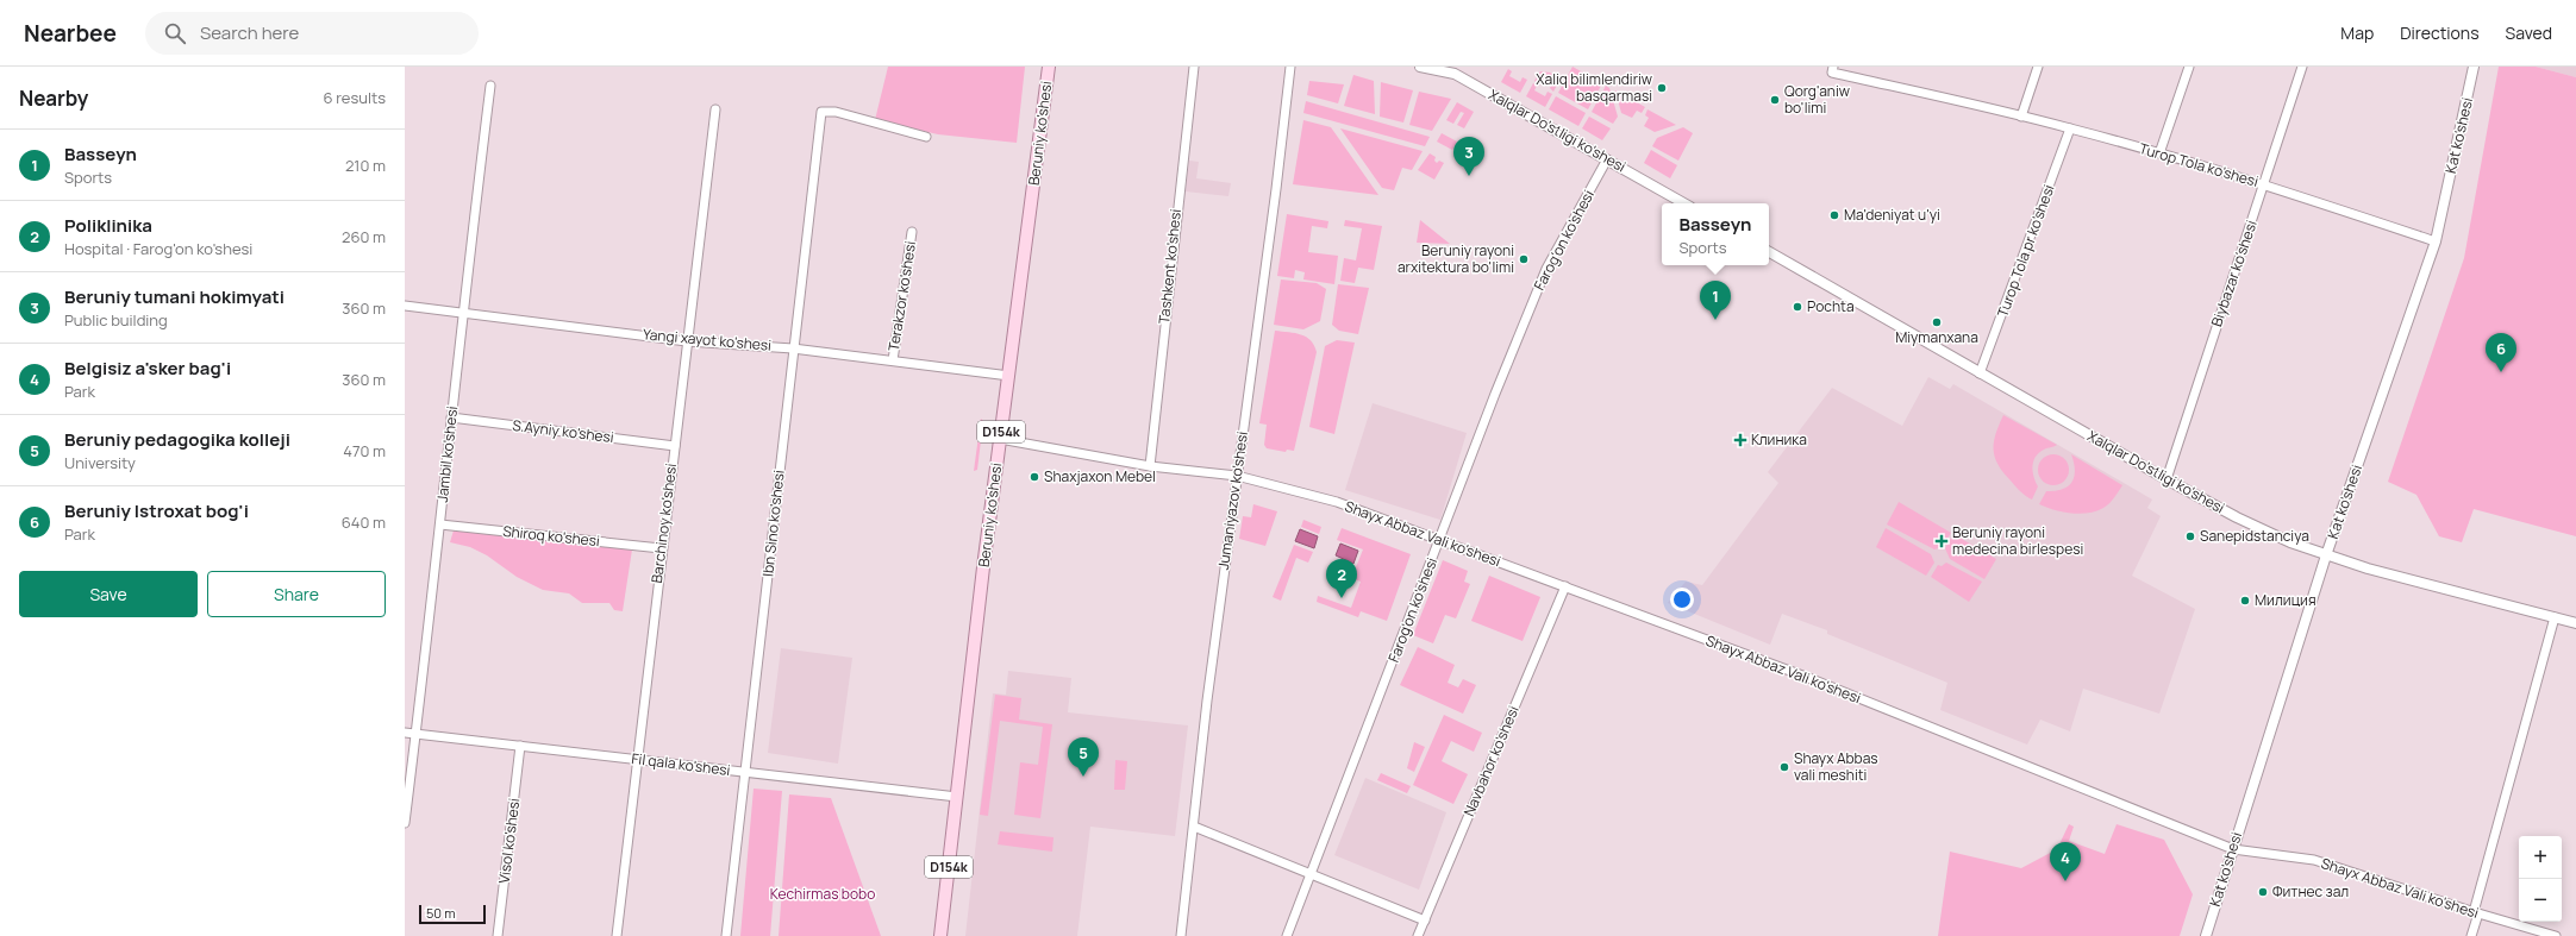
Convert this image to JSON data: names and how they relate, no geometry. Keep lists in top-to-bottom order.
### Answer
{
  "streets": {
    "main road": ["Beruniy ko'shesi", "D154k"],
    "street": [
      "Xalqlar Do'stligi ko'shesi",
      "Kat ko'shesi",
      "Turop Tola ko'shesi",
      "Farog'on ko'shesi",
      "Turop Tola pr ko'shesi",
      "Tashkent ko'shesi",
      "Biybazar ko'shesi",
      "Terakzor ko'shesi",
      "Yangi xayot ko'shesi",
      "S.Ayniy ko'shesi",
      "Jambil ko'shesi",
      "Jumaniyazov ko'shesi",
      "Barchinoy ko'shesi",
      "Ibn Sino ko'shesi",
      "Shayx Abbaz Vali ko'shesi",
      "Shiroq ko'shesi",
      "Navbahor ko'shesi",
      "Fil qala ko'shesi",
      "Visol ko'shesi"
    ]
  },
  "crossings": [
    ["Xalqlar Do'stligi ko'shesi", "Kat ko'shesi"],
    ["Xalqlar Do'stligi ko'shesi", "Farog'on ko'shesi"],
    ["Xalqlar Do'stligi ko'shesi", "Turop Tola pr ko'shesi"],
    ["Xalqlar Do'stligi ko'shesi", "Biybazar ko'shesi"],
    ["Beruniy ko'shesi", "Yangi xayot ko'shesi"],
    ["Beruniy ko'shesi", "Shayx Abbaz Vali ko'shesi"],
    ["Beruniy ko'shesi", "Fil qala ko'shesi"],
    ["Kat ko'shesi", "Turop Tola ko'shesi"],
    ["Kat ko'shesi", "Shayx Abbaz Vali ko'shesi"],
    ["Turop Tola ko'shesi", "Turop Tola pr ko'shesi"],
    ["Turop Tola ko'shesi", "Biybazar ko'shesi"],
    ["Farog'on ko'shesi", "Shayx Abbaz Vali ko'shesi"],
    ["Tashkent ko'shesi", "Shayx Abbaz Vali ko'shesi"],
    ["Terakzor ko'shesi", "Yangi xayot ko'shesi"],
    ["Yangi xayot ko'shesi", "Jambil ko'shesi"],
    ["Yangi xayot ko'shesi", "Barchinoy ko'shesi"],
    ["Yangi xayot ko'shesi", "Ibn Sino ko'shesi"],
    ["S.Ayniy ko'shesi", "Jambil ko'shesi"],
    ["S.Ayniy ko'shesi", "Barchinoy ko'shesi"],
    ["Jambil ko'shesi", "Shiroq ko'shesi"],
    ["Jambil ko'shesi", "Fil qala ko'shesi"],
    ["Jumaniyazov ko'shesi", "Shayx Abbaz Vali ko'shesi"],
    ["Barchinoy ko'shesi", "Shiroq ko'shesi"],
    ["Barchinoy ko'shesi", "Fil qala ko'shesi"],
    ["Ibn Sino ko'shesi", "Fil qala ko'shesi"],
    ["Shayx Abbaz Vali ko'shesi", "Navbahor ko'shesi"],
    ["Fil qala ko'shesi", "Visol ko'shesi"]
  ],
  "parks": ["Kechirmas bobo"],
  "places": {
    "other": [
      "Xaliq bilimlendiriw basqarmasi",
      "Qorg'aniw bo'limi",
      "Ma'deniyat u'yi",
      "Beruniy rayoni arxitektura bo'limi",
      "Pochta",
      "Miymanxana",
      "Shaxjaxon Mebel",
      "Sanepidstanciya",
      "Милиция",
      "Shayx Abbas vali meshiti",
      "Фитнес зал"
    ],
    "health": ["Клиника", "Beruniy rayoni medecina birlespesi"]
  },
  "scale_bar": "50 m",
  "page": {
    "header": "Nearbee",
    "search": "Search here",
    "nav": ["Map", "Directions", "Saved"],
    "heading": ["Nearby", "6 results"],
    "list": [
      {
        "mark": "1",
        "name": "Basseyn",
        "note": "Sports",
        "value": "210 m"
      },
      {
        "mark": "2",
        "name": "Poliklinika",
        "note": "Hospital · Farog'on ko'shesi",
        "value": "260 m"
      },
      {
        "mark": "3",
        "name": "Beruniy tumani hokimyati",
        "note": "Public building",
        "value": "360 m"
      },
      {
        "mark": "4",
        "name": "Belgisiz a'sker bag'i",
        "note": "Park",
        "value": "360 m"
      },
      {
        "mark": "5",
        "name": "Beruniy pedagogika kolleji",
        "note": "University",
        "value": "470 m"
      },
      {
        "mark": "6",
        "name": "Beruniy Istroxat bog'i",
        "note": "Park",
        "value": "640 m"
      }
    ],
    "pins": [
      "3",
      "1",
      "6",
      "2",
      "5",
      "4"
    ],
    "popup": ["Basseyn", "Sports"],
    "buttons": ["Save", "Share"],
    "map_buttons": ["+", "−"],
    "scale": "50 m"
  }
}
